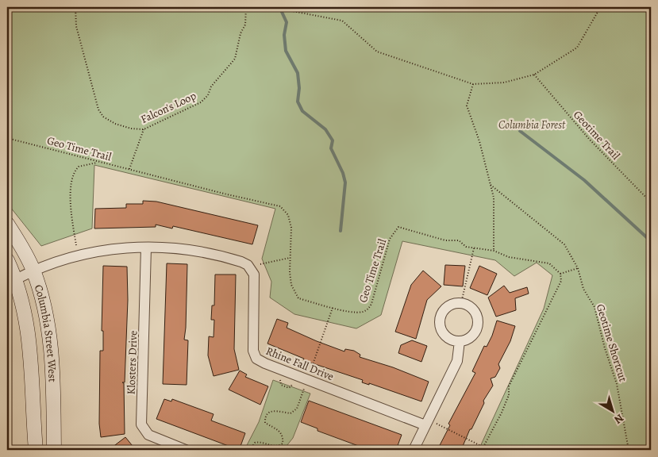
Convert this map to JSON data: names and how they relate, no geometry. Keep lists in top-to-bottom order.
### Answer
{
  "streets": {
    "main road": ["Columbia Street West"],
    "street": ["Klosters Drive", "Rhine Fall Drive"],
    "path": [
      "Falcon's Loop",
      "Geotime Trail",
      "Geo Time Trail",
      "Geotime Shortcut"
    ]
  },
  "crossings": [
    ["Columbia Street West", "Rhine Fall Drive"],
    ["Klosters Drive", "Rhine Fall Drive"]
  ],
  "parks": ["Columbia Forest"],
  "north": "bottom right"
}
